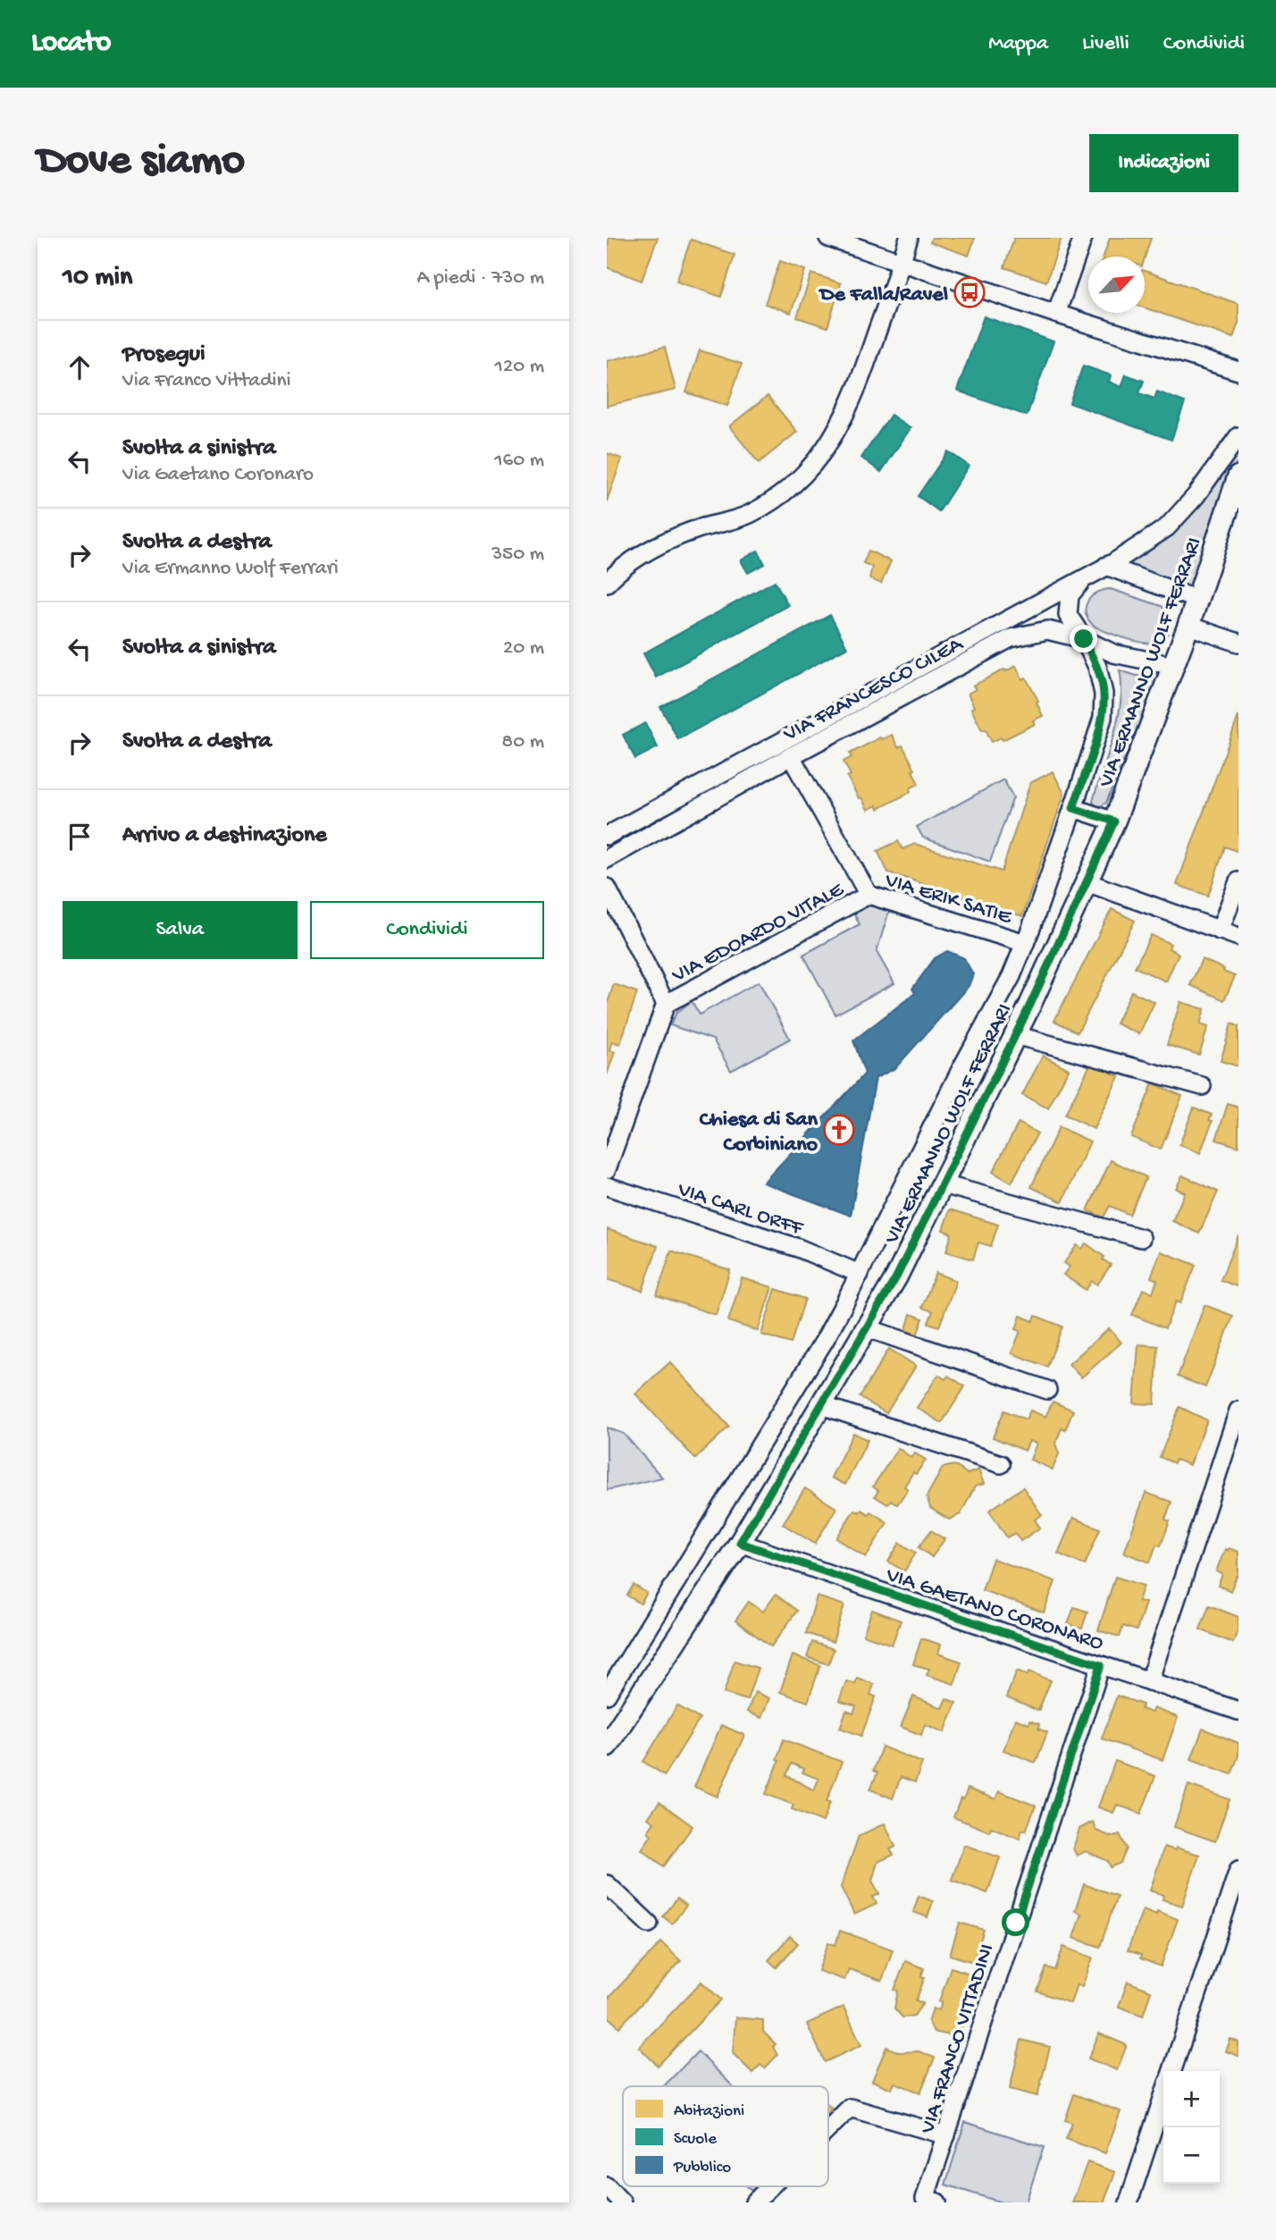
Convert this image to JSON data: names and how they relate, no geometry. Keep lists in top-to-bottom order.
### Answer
{
  "streets": {
    "street": [
      "VIA ERMANNO WOLF FERRARI",
      "VIA FRANCESCO CILEA",
      "VIA ERIK SATIE",
      "VIA EDOARDO VITALE",
      "VIA CARL ORFF",
      "VIA GAETANO CORONARO",
      "VIA FRANCO VITTADINI"
    ]
  },
  "crossings": [
    ["VIA ERMANNO WOLF FERRARI", "VIA FRANCESCO CILEA"],
    ["VIA ERMANNO WOLF FERRARI", "VIA ERIK SATIE"],
    ["VIA ERMANNO WOLF FERRARI", "VIA CARL ORFF"],
    ["VIA ERMANNO WOLF FERRARI", "VIA GAETANO CORONARO"],
    ["VIA FRANCESCO CILEA", "VIA ERIK SATIE"],
    ["VIA ERIK SATIE", "VIA EDOARDO VITALE"],
    ["VIA GAETANO CORONARO", "VIA FRANCO VITTADINI"]
  ],
  "places": {
    "bus stop": ["De Falla/Ravel"],
    "church": ["Chiesa di San Corbiniano"]
  },
  "legend": ["Abitazioni", "Scuole", "Pubblico"],
  "north": "top right",
  "page": {
    "header": "Locato",
    "nav": ["Mappa", "Livelli", "Condividi"],
    "buttons": [
      "Indicazioni",
      ["Salva", "Condividi"]
    ],
    "title": "Dove siamo",
    "heading": ["10 min", "A piedi · 730 m"],
    "list": [
      ["Prosegui", "Via Franco Vittadini", "120 m"],
      ["Svolta a sinistra", "Via Gaetano Coronaro", "160 m"],
      ["Svolta a destra", "Via Ermanno Wolf Ferrari", "350 m"],
      ["Svolta a sinistra", "20 m"],
      ["Svolta a destra", "80 m"],
      "Arrivo a destinazione"
    ],
    "map_buttons": ["+", "−"]
  }
}
